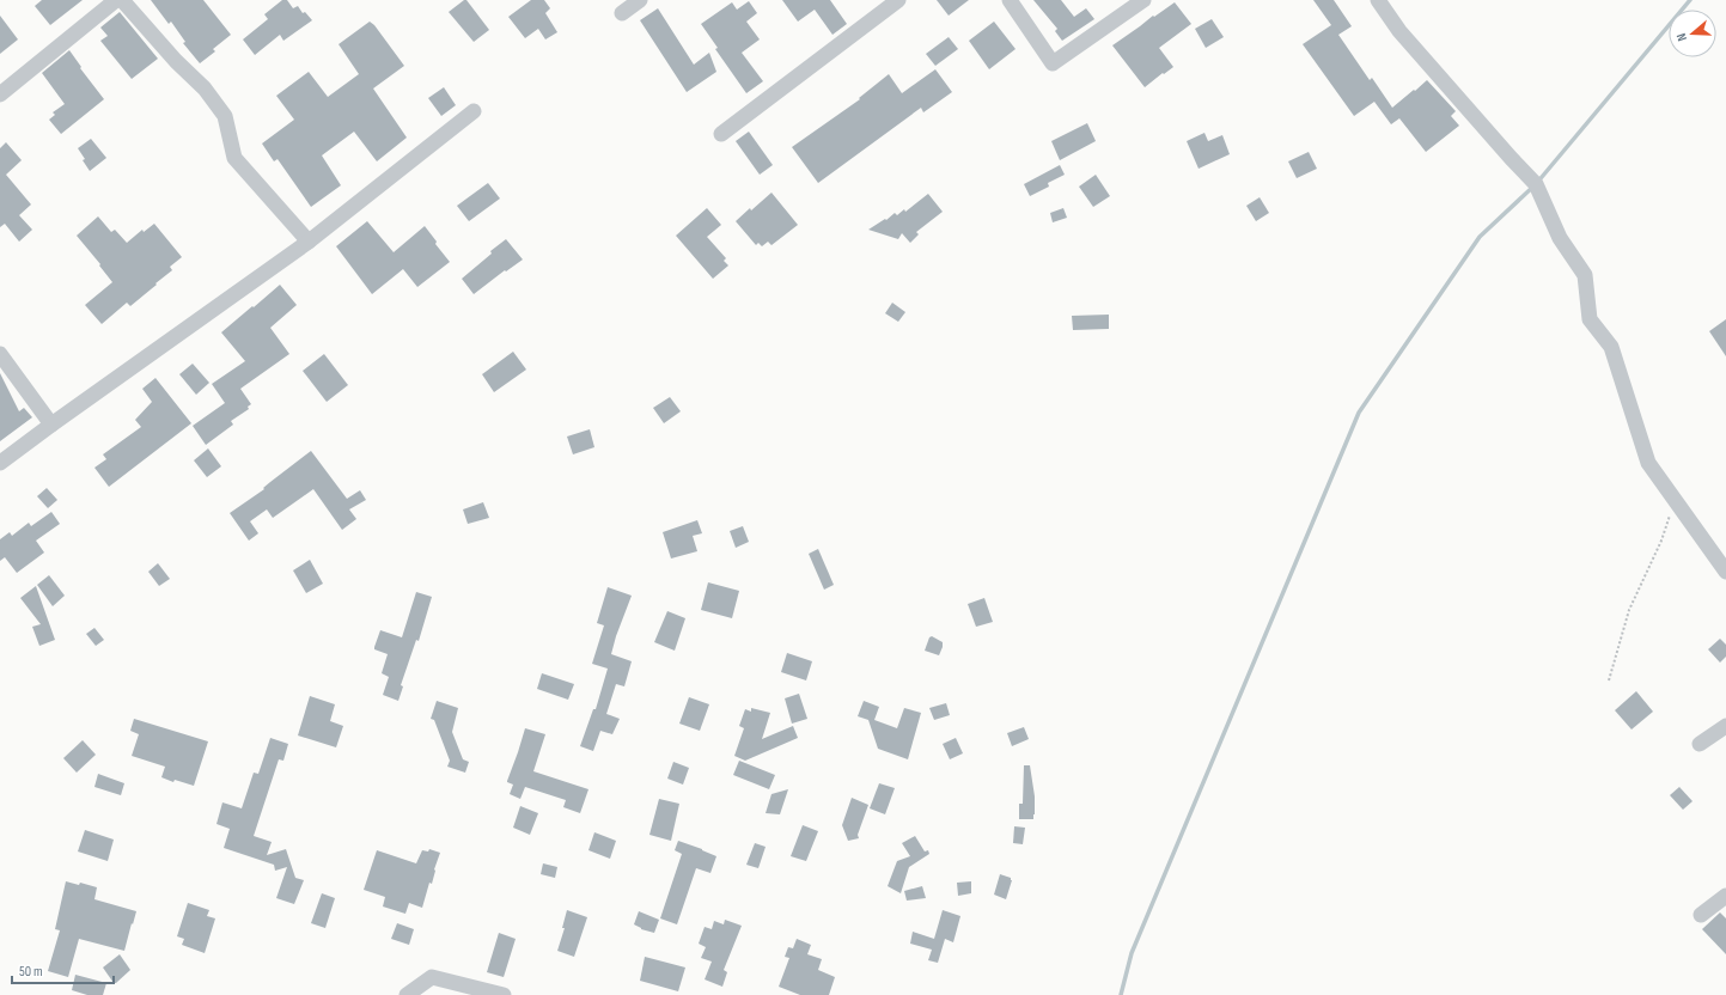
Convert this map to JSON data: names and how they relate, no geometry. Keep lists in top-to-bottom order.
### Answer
{
  "scale_bar": "50 m",
  "north": "left"
}
